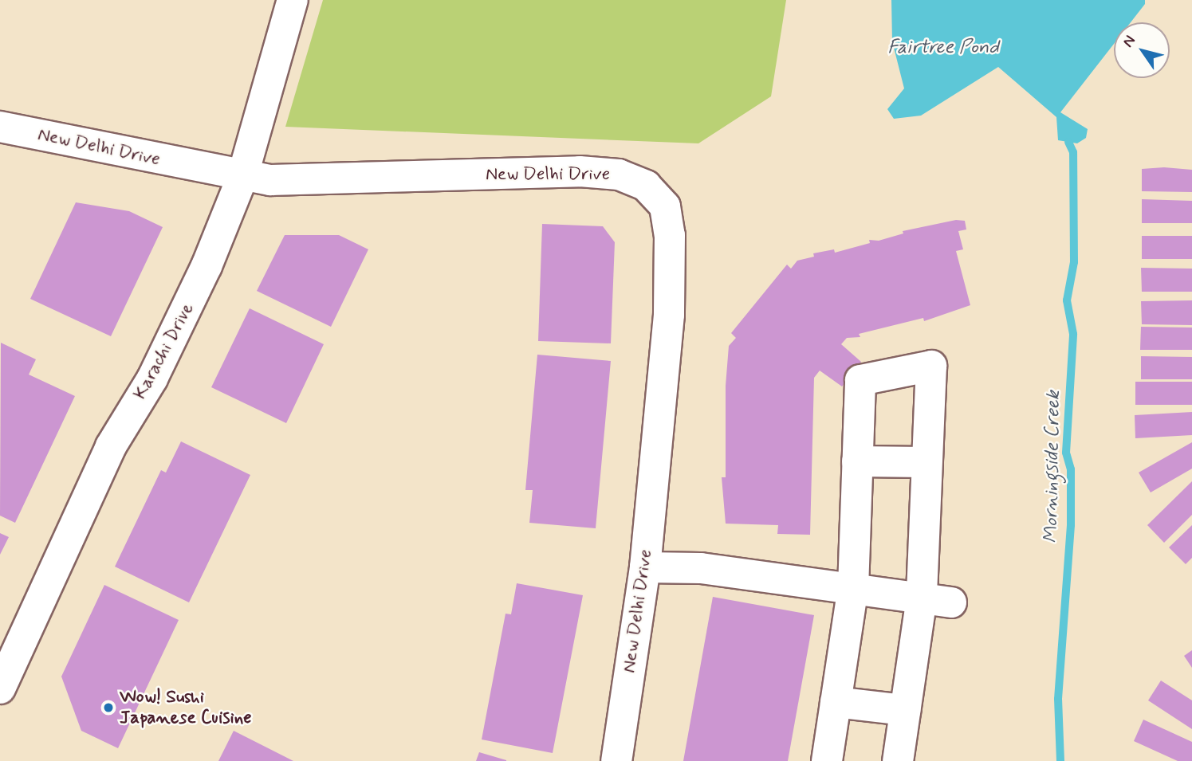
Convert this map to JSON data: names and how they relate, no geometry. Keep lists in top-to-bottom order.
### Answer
{
  "streets": {
    "street": ["New Delhi Drive", "Karachi Drive"]
  },
  "crossings": [
    ["New Delhi Drive", "Karachi Drive"]
  ],
  "water": ["Fairtree Pond", "Morningside Creek"],
  "places": ["Wow! Sushi Japanese Cuisine"],
  "north": "top left"
}
